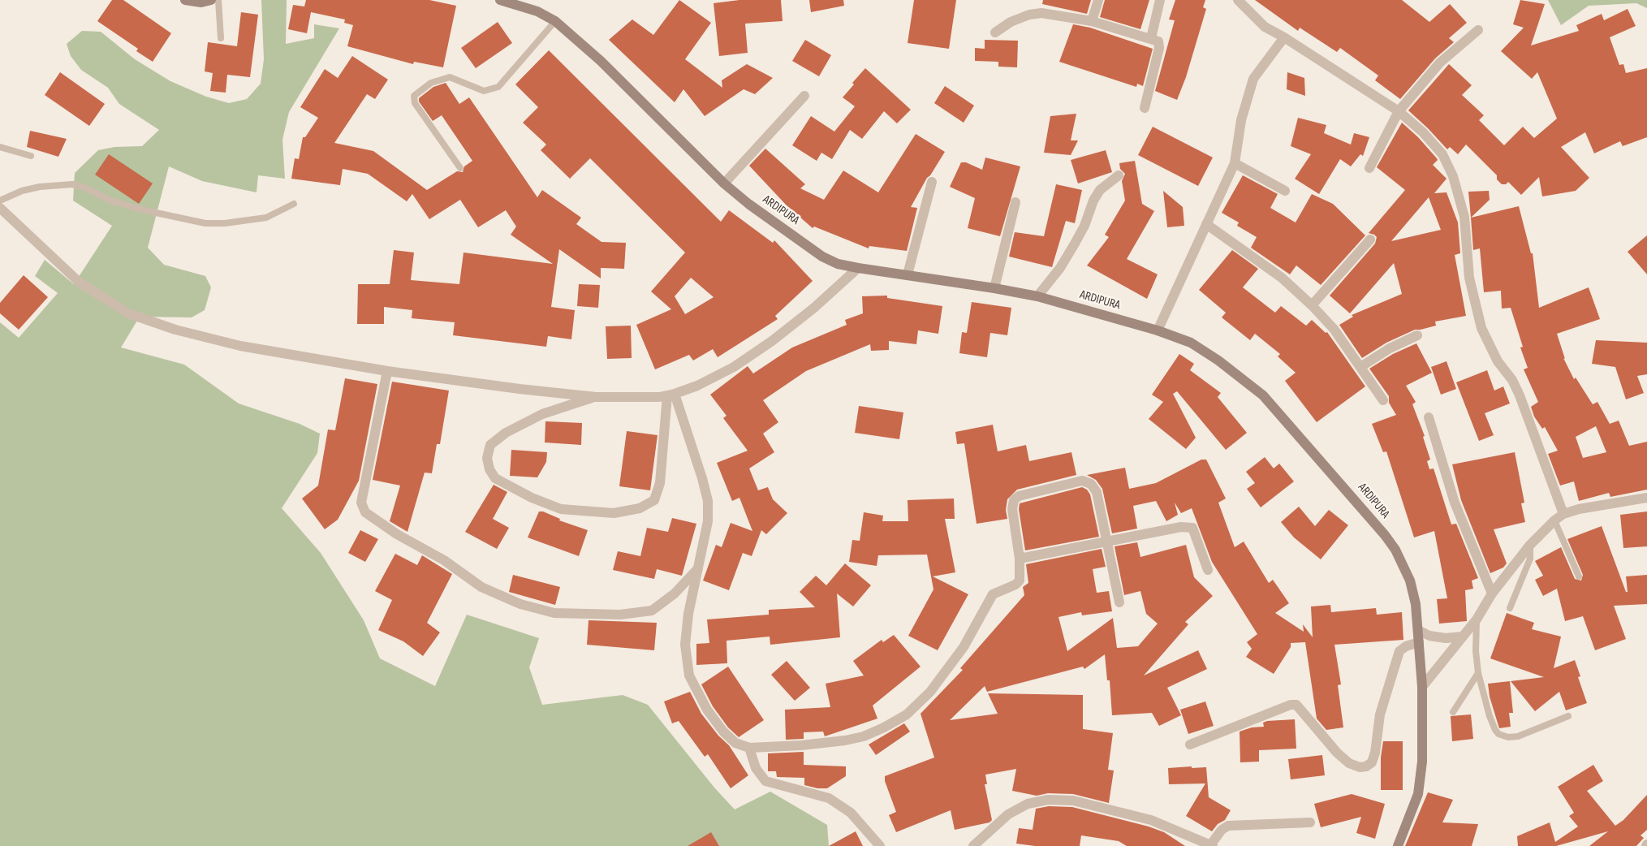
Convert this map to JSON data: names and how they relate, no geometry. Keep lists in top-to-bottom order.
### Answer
{
  "streets": {
    "street": ["ARDIPURA"]
  }
}
